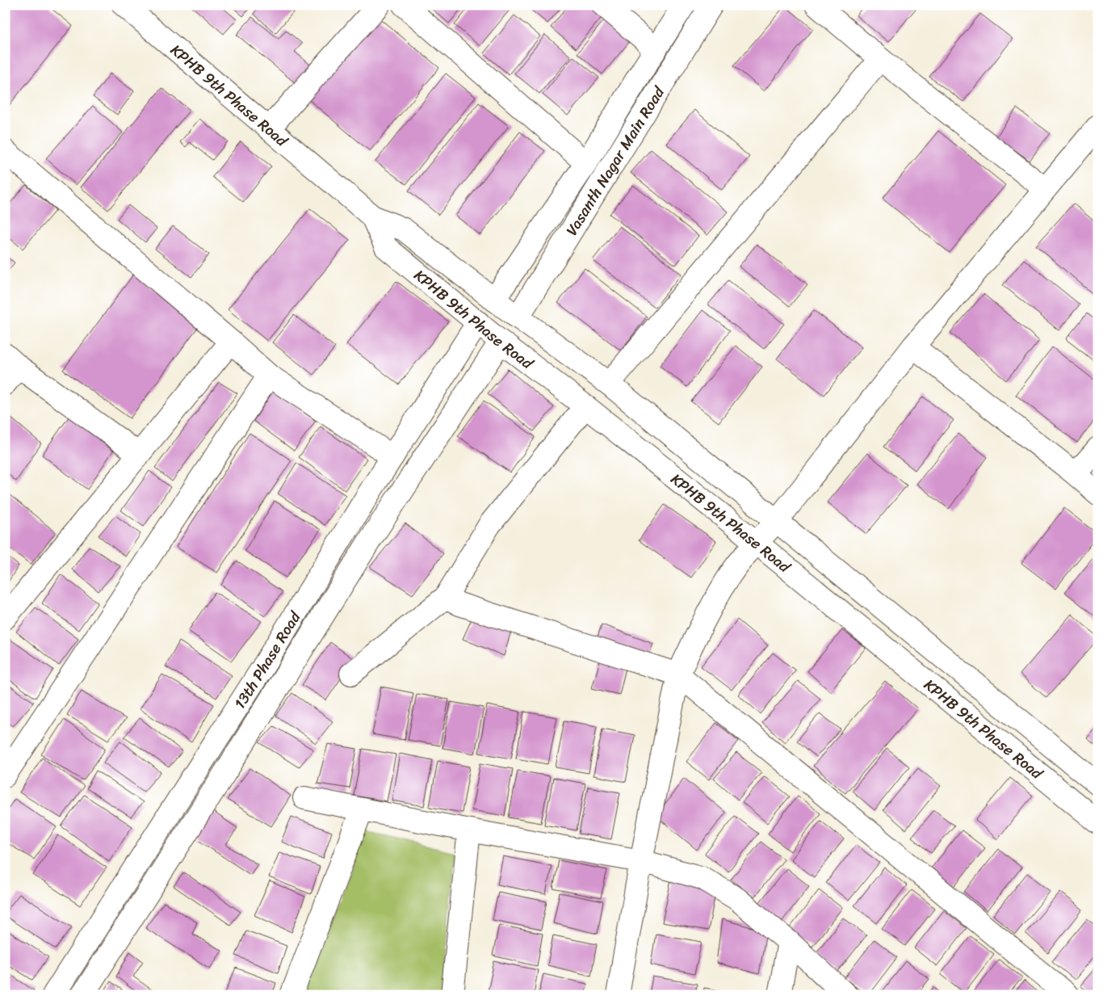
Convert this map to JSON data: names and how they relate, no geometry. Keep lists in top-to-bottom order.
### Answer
{
  "streets": {
    "street": ["KPHB 9th Phase Road", "Vasanth Nagar Main Road", "13th Phase Road"]
  },
  "crossings": [
    ["KPHB 9th Phase Road", "Vasanth Nagar Main Road"],
    ["KPHB 9th Phase Road", "13th Phase Road"]
  ]
}
